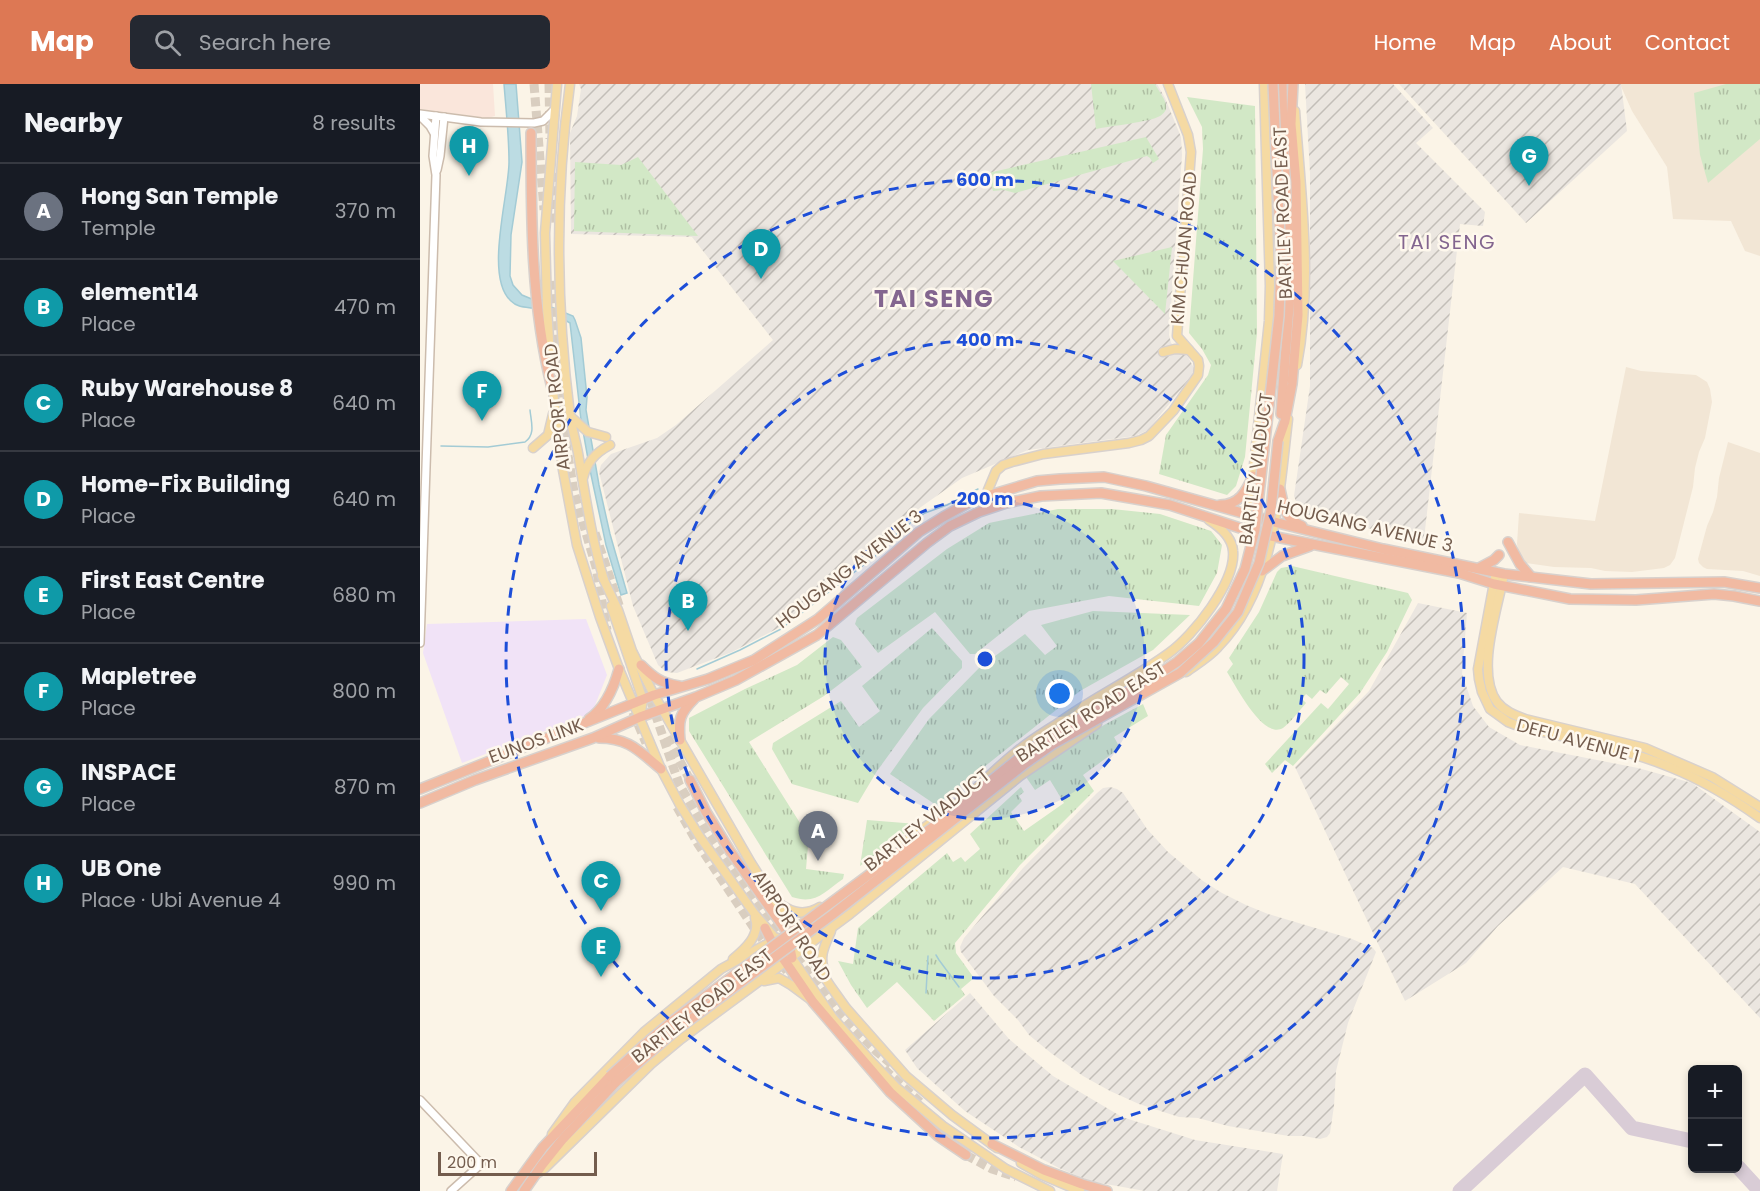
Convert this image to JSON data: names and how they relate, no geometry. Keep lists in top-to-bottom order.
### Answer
{
  "streets": {
    "highway": [
      "BARTLEY ROAD EAST",
      "BARTLEY VIADUCT",
      "HOUGANG AVENUE 3",
      "EUNOS LINK"
    ],
    "main road": ["KIM CHUAN ROAD", "AIRPORT ROAD", "DEFU AVENUE 1"]
  },
  "crossings": [
    ["BARTLEY ROAD EAST", "AIRPORT ROAD"],
    ["BARTLEY ROAD EAST", "BARTLEY VIADUCT"],
    ["BARTLEY ROAD EAST", "HOUGANG AVENUE 3"],
    ["KIM CHUAN ROAD", "HOUGANG AVENUE 3"],
    ["AIRPORT ROAD", "HOUGANG AVENUE 3"],
    ["AIRPORT ROAD", "EUNOS LINK"],
    ["HOUGANG AVENUE 3", "EUNOS LINK"],
    ["HOUGANG AVENUE 3", "DEFU AVENUE 1"]
  ],
  "districts": ["TAI SENG", "TAI SENG"],
  "scale_bar": "200 m",
  "page": {
    "header": "Map",
    "search": "Search here",
    "nav": [
      "Home",
      "Map",
      "About",
      "Contact"
    ],
    "heading": ["Nearby", "8 results"],
    "pins": [
      "H",
      "G",
      "D",
      "F",
      "B",
      "A",
      "C",
      "E"
    ],
    "list": [
      {
        "mark": "A",
        "name": "Hong San Temple",
        "note": "Temple",
        "value": "370 m"
      },
      {
        "mark": "B",
        "name": "element14",
        "note": "Place",
        "value": "470 m"
      },
      {
        "mark": "C",
        "name": "Ruby Warehouse 8",
        "note": "Place",
        "value": "640 m"
      },
      {
        "mark": "D",
        "name": "Home-Fix Building",
        "note": "Place",
        "value": "640 m"
      },
      {
        "mark": "E",
        "name": "First East Centre",
        "note": "Place",
        "value": "680 m"
      },
      {
        "mark": "F",
        "name": "Mapletree",
        "note": "Place",
        "value": "800 m"
      },
      {
        "mark": "G",
        "name": "INSPACE",
        "note": "Place",
        "value": "870 m"
      },
      {
        "mark": "H",
        "name": "UB One",
        "note": "Place · Ubi Avenue 4",
        "value": "990 m"
      }
    ],
    "map_buttons": ["+", "−"],
    "scale": "200 m"
  },
  "rings": ["600 m", "400 m", "200 m"]
}
